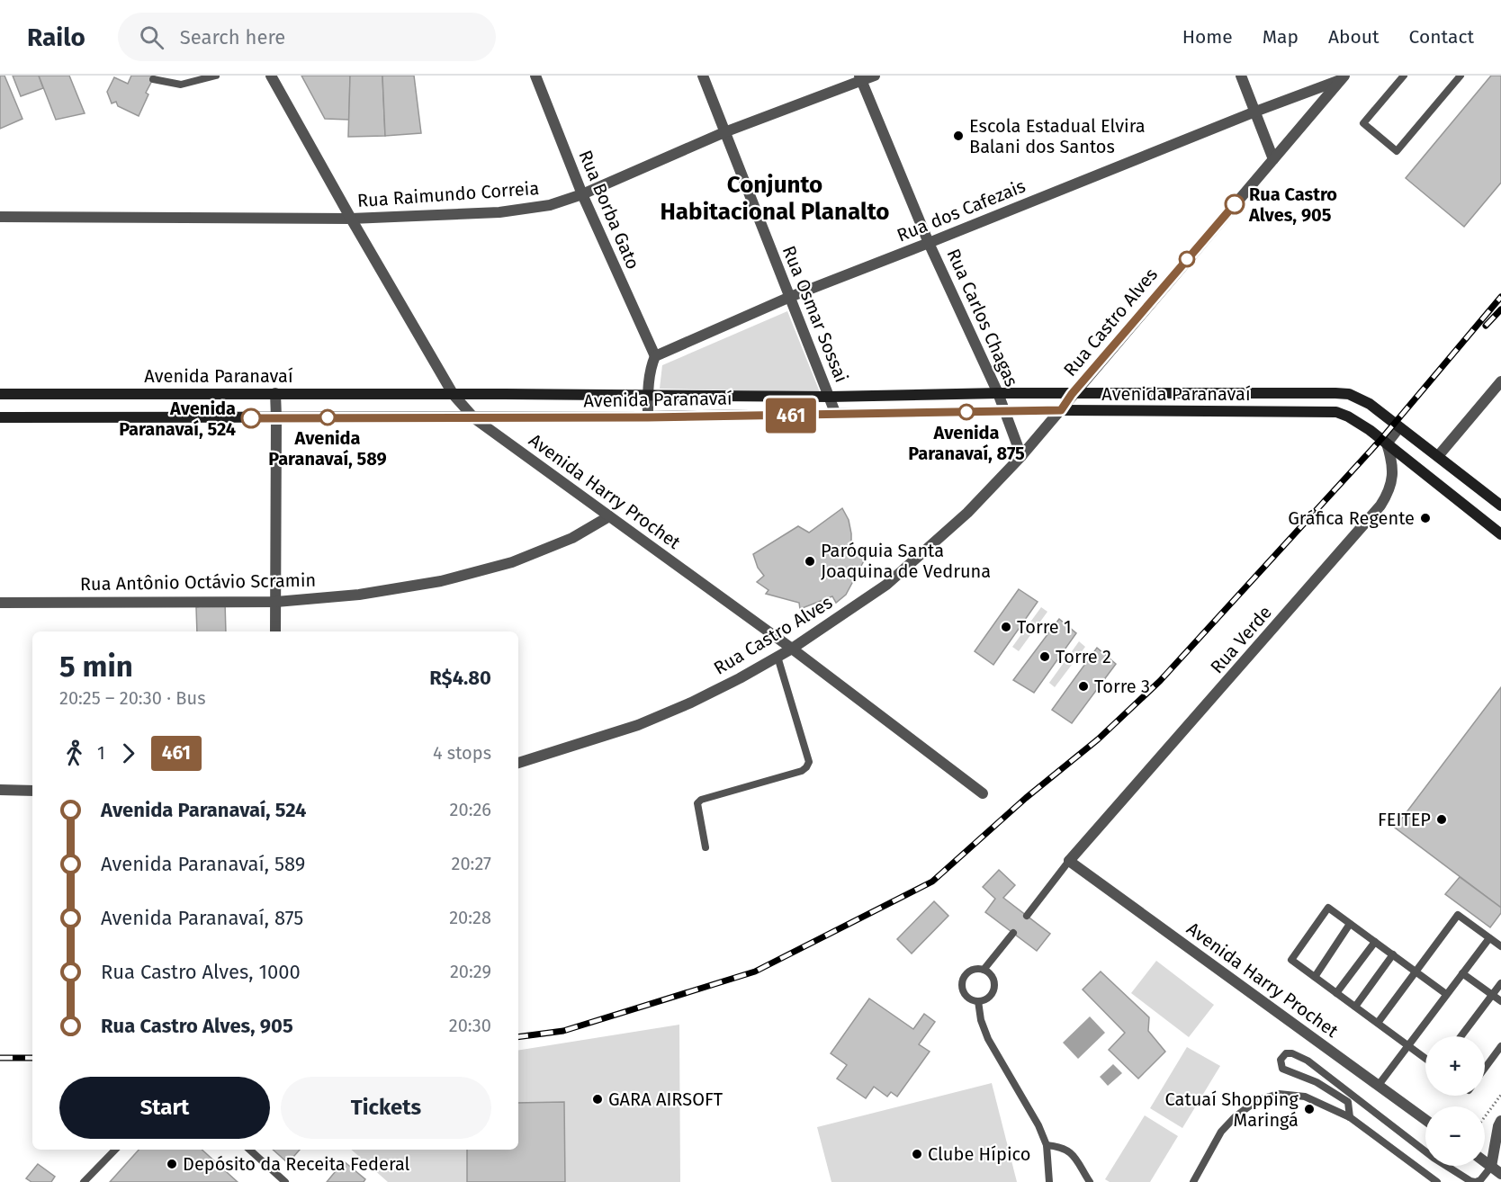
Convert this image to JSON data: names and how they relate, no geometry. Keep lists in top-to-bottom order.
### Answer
{
  "streets": {
    "main road": ["Avenida Paranavaí"],
    "street": [
      "Rua Raimundo Correia",
      "Rua Borba Gato",
      "Rua dos Cafezais",
      "Rua Osmar Sossai",
      "Rua Carlos Chagas",
      "Rua Castro Alves",
      "Avenida Harry Prochet",
      "Rua Antônio Octávio Scramin",
      "Rua Verde"
    ]
  },
  "crossings": [
    ["Rua Raimundo Correia", "Rua Borba Gato"],
    ["Rua Raimundo Correia", "Rua Osmar Sossai"],
    ["Rua Raimundo Correia", "Rua Carlos Chagas"],
    ["Rua Raimundo Correia", "Avenida Harry Prochet"],
    ["Rua Borba Gato", "Rua dos Cafezais"],
    ["Rua dos Cafezais", "Rua Osmar Sossai"],
    ["Rua dos Cafezais", "Rua Carlos Chagas"],
    ["Rua dos Cafezais", "Rua Castro Alves"],
    ["Rua Osmar Sossai", "Avenida Paranavaí"],
    ["Rua Carlos Chagas", "Rua Castro Alves"],
    ["Rua Carlos Chagas", "Avenida Paranavaí"],
    ["Rua Castro Alves", "Avenida Paranavaí"],
    ["Rua Castro Alves", "Avenida Harry Prochet"],
    ["Avenida Paranavaí", "Avenida Harry Prochet"],
    ["Avenida Paranavaí", "Rua Verde"],
    ["Avenida Harry Prochet", "Rua Antônio Octávio Scramin"],
    ["Avenida Harry Prochet", "Rua Verde"]
  ],
  "districts": ["Conjunto Habitacional Planalto"],
  "places": [
    "Escola Estadual Elvira Balani dos Santos",
    "Rua Castro Alves, 905",
    "Avenida Paranavaí, 875",
    "Avenida Paranavaí, 589",
    "Avenida Paranavaí, 524",
    "Gráfica Regente",
    "Paróquia Santa Joaquina de Vedruna",
    "Torre 1",
    "Torre 2",
    "Torre 3",
    "FEITEP",
    "GARA AIRSOFT",
    "Catuaí Shopping Maringá",
    "Clube Hípico",
    "Depósito da Receita Federal"
  ],
  "lines": ["bus line 461"],
  "page": {
    "header": "Railo",
    "search": "Search here",
    "nav": [
      "Home",
      "Map",
      "About",
      "Contact"
    ],
    "on_map": "461",
    "heading": ["5 min", "20:25 – 20:30 · Bus", "R$4.80"],
    "legs": ["1", "461", "4 stops"],
    "list": [
      {
        "name": "Avenida Paranavaí, 524",
        "value": "20:26"
      },
      {
        "name": "Avenida Paranavaí, 589",
        "value": "20:27"
      },
      {
        "name": "Avenida Paranavaí, 875",
        "value": "20:28"
      },
      {
        "name": "Rua Castro Alves, 1000",
        "value": "20:29"
      },
      {
        "name": "Rua Castro Alves, 905",
        "value": "20:30"
      }
    ],
    "map_buttons": ["+", "−"],
    "buttons": ["Start", "Tickets"]
  }
}
